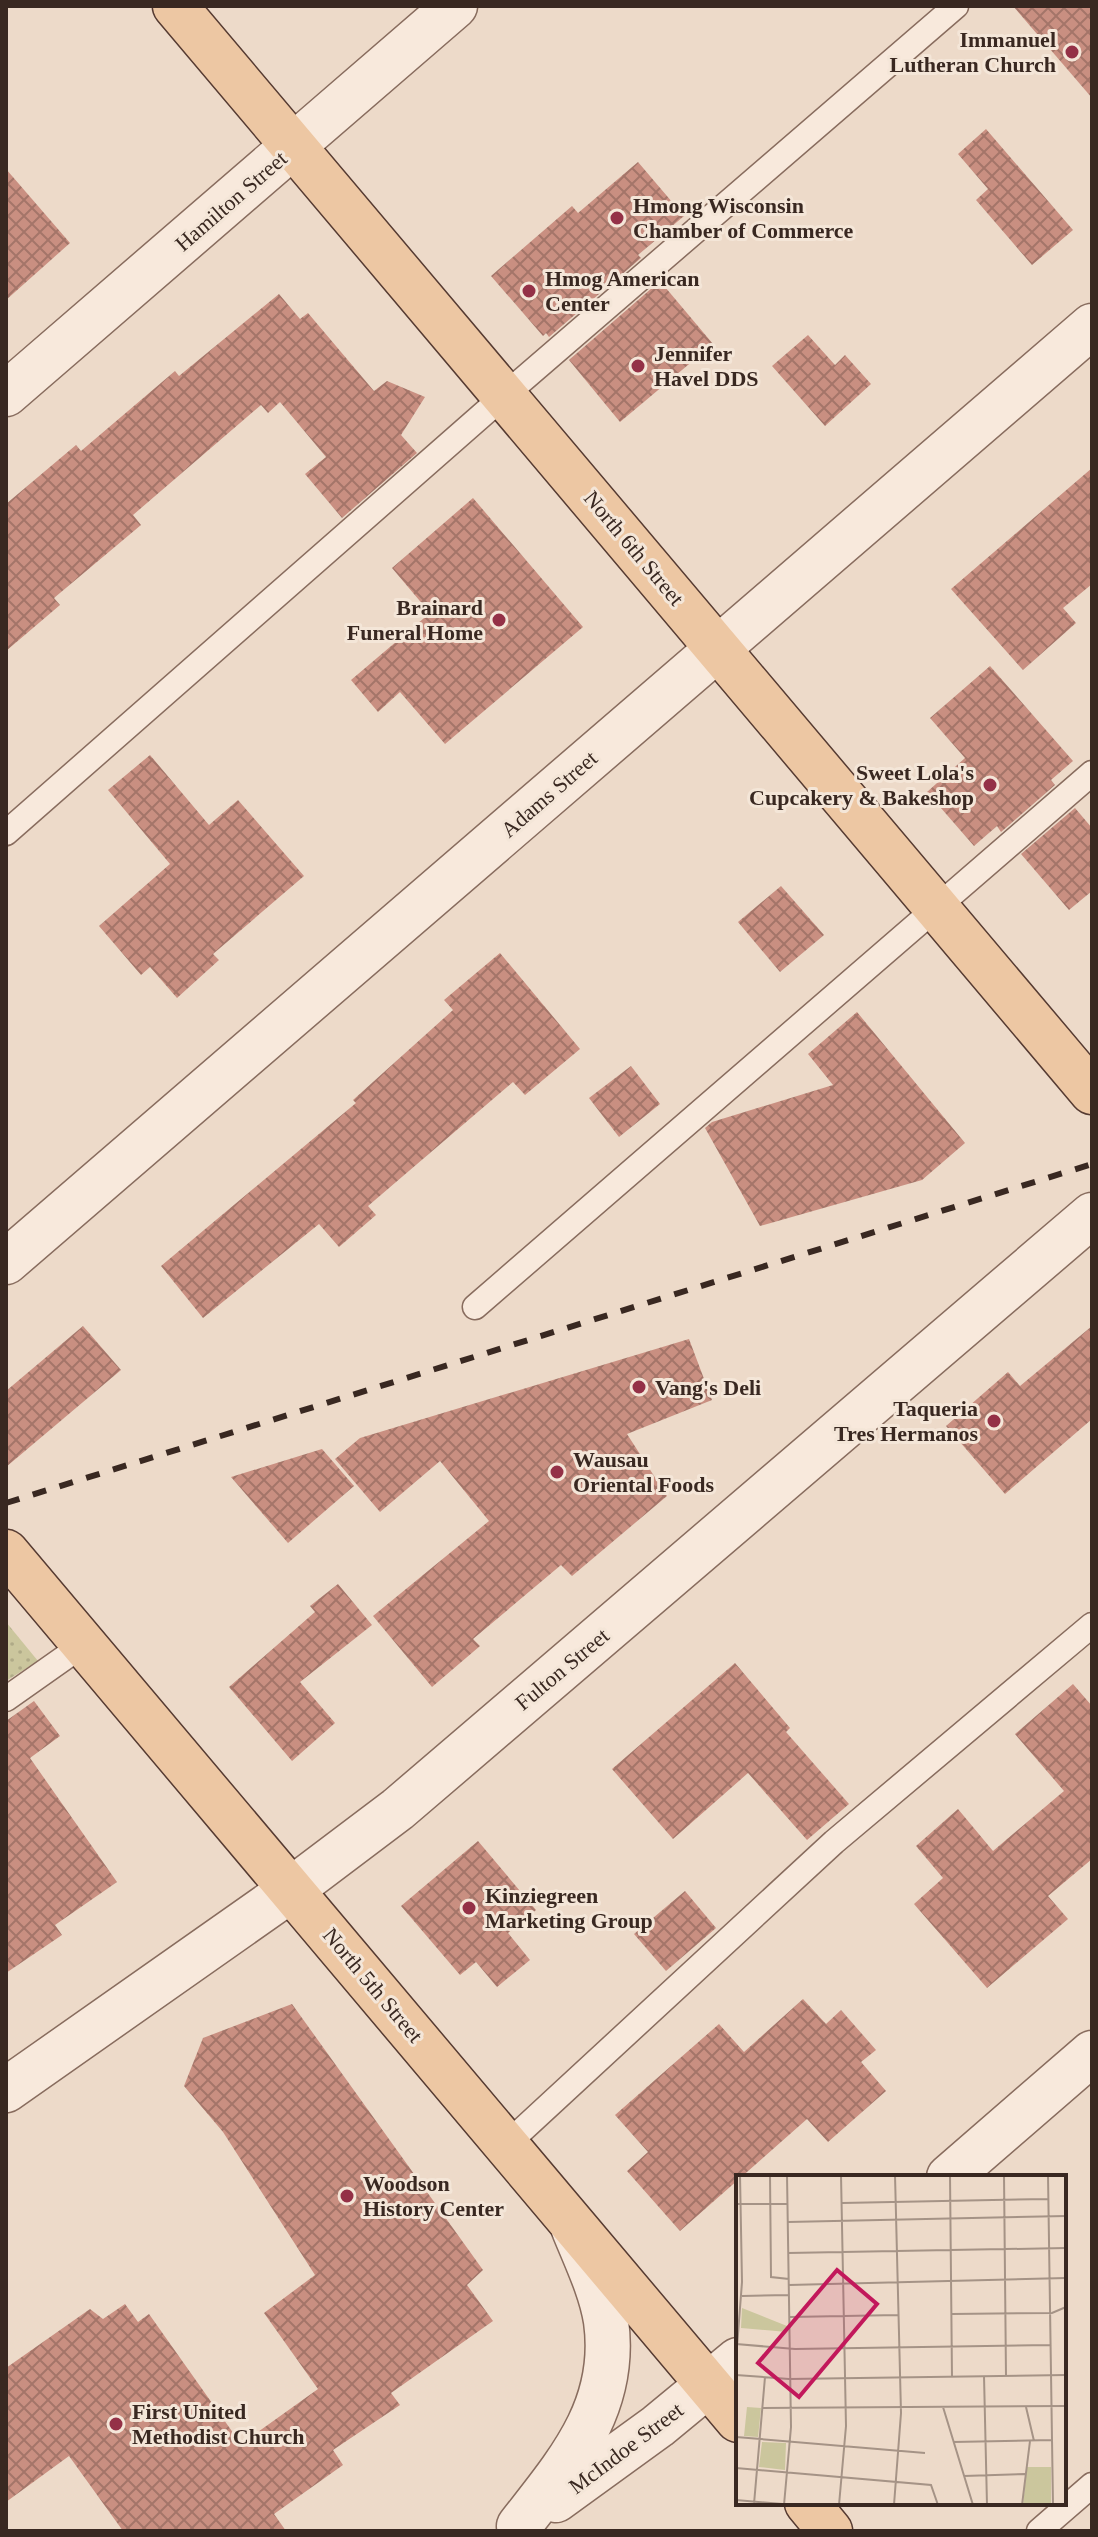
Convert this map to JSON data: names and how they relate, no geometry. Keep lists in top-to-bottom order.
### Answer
{
  "streets": {
    "main road": ["North 6th Street", "North 5th Street"],
    "street": [
      "Hamilton Street",
      "Adams Street",
      "Fulton Street",
      "McIndoe Street"
    ]
  },
  "crossings": [
    ["Hamilton Street", "North 6th Street"],
    ["North 6th Street", "Adams Street"],
    ["Fulton Street", "North 5th Street"],
    ["North 5th Street", "McIndoe Street"]
  ],
  "places": [
    "Immanuel Lutheran Church",
    "Hmong Wisconsin Chamber of Commerce",
    "Hmog American Center",
    "Jennifer Havel DDS",
    "Brainard Funeral Home",
    "Sweet Lola's Cupcakery & Bakeshop",
    "Vang's Deli",
    "Taqueria Tres Hermanos",
    "Wausau Oriental Foods",
    "Kinziegreen Marketing Group",
    "Woodson History Center",
    "First United Methodist Church"
  ]
}
